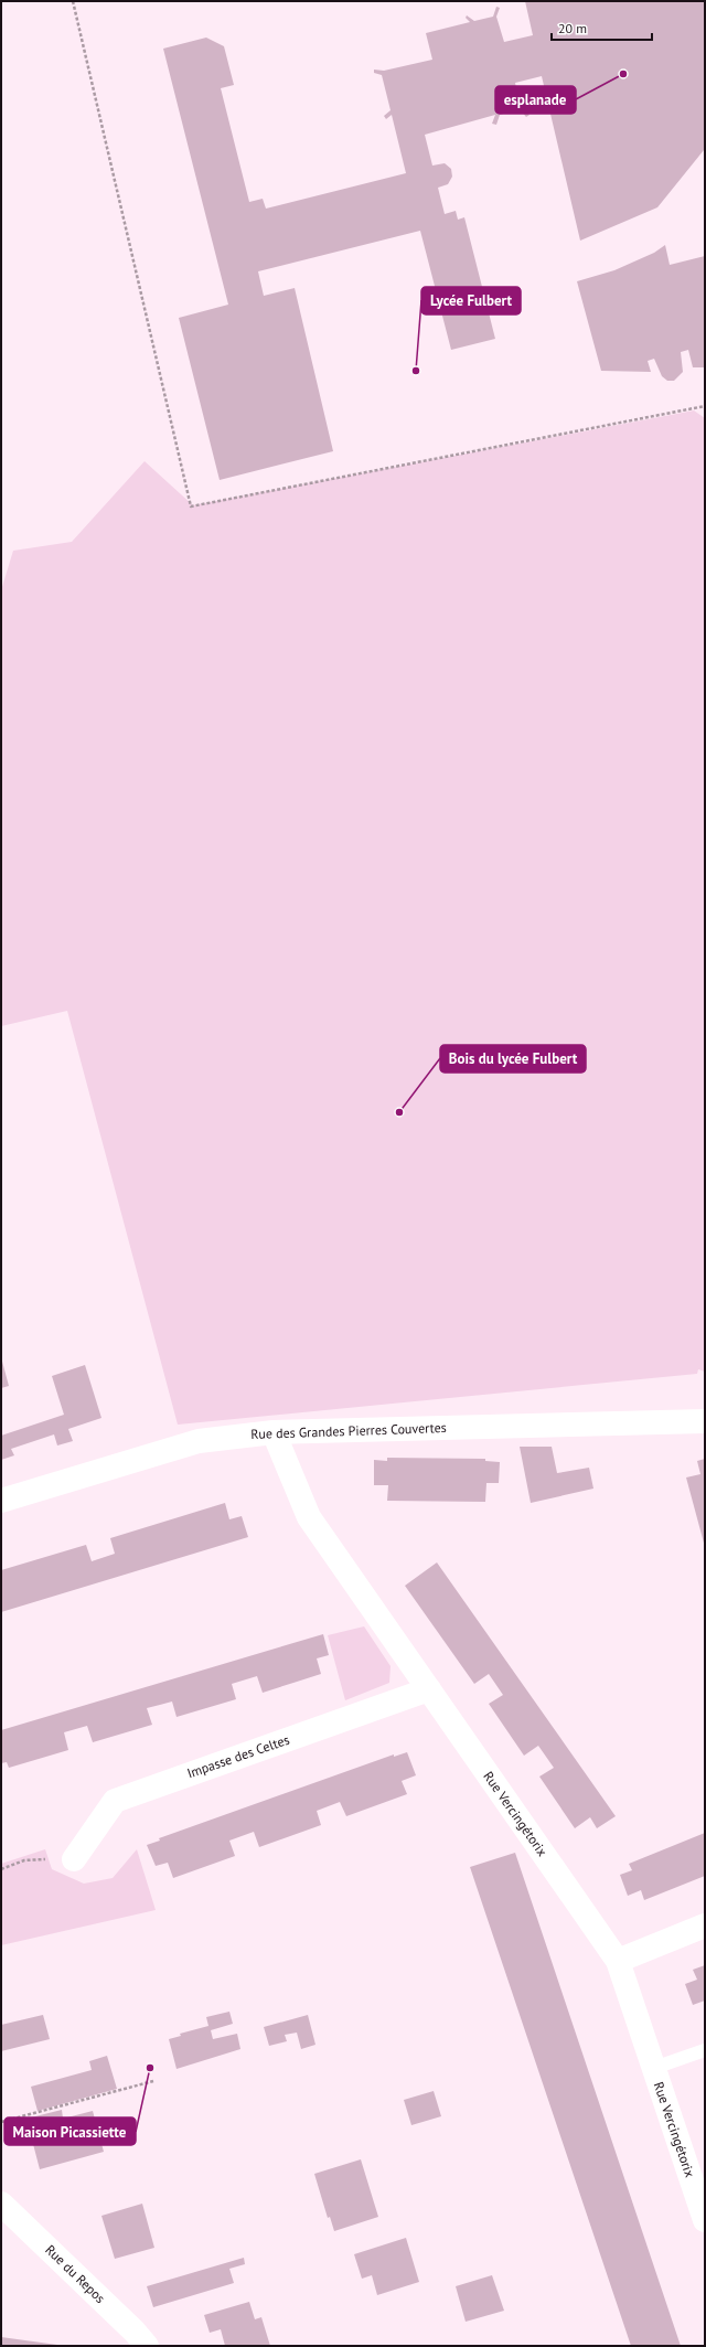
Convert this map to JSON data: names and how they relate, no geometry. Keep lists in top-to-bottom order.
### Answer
{
  "streets": {
    "street": [
      "Rue des Grandes Pierres Couvertes",
      "Impasse des Celtes",
      "Rue Vercingétorix",
      "Rue du Repos"
    ]
  },
  "crossings": [
    ["Rue des Grandes Pierres Couvertes", "Rue Vercingétorix"],
    ["Impasse des Celtes", "Rue Vercingétorix"]
  ],
  "places": [
    "esplanade",
    "Lycée Fulbert",
    "Bois du lycée Fulbert",
    "Maison Picassiette"
  ],
  "scale_bar": "20 m"
}
